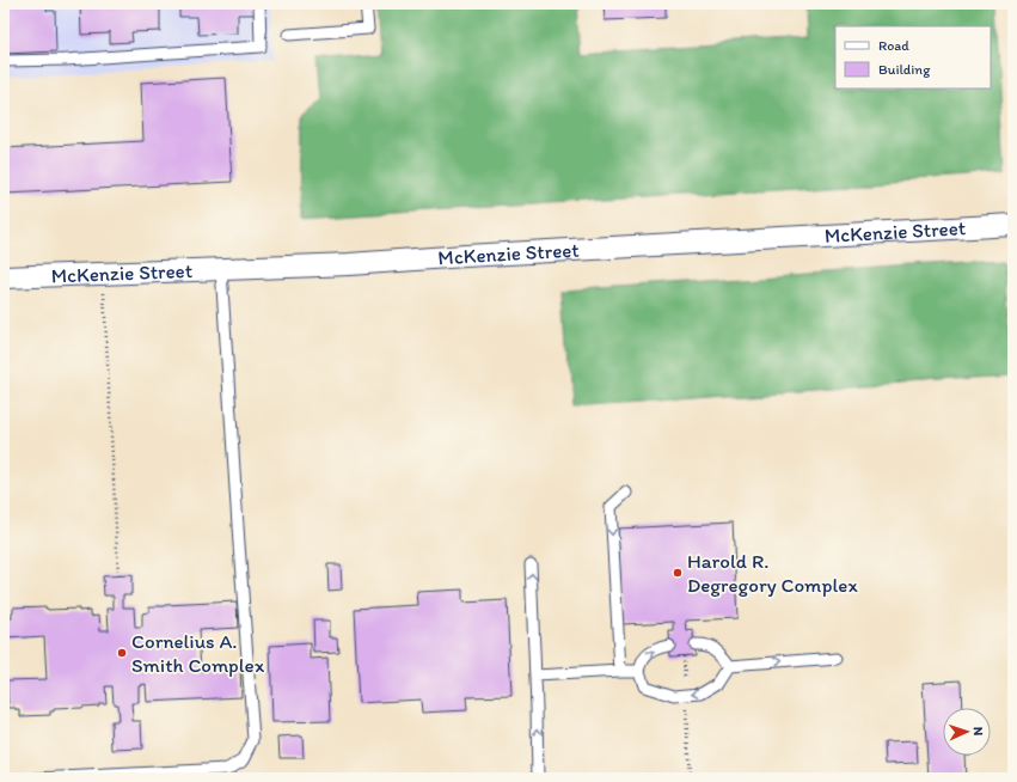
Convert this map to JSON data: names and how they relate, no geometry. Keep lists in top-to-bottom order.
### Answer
{
  "streets": {
    "street": ["McKenzie Street"]
  },
  "places": ["Harold R. Degregory Complex", "Cornelius A. Smith Complex"],
  "legend": ["Road", "Building"],
  "north": "right"
}
